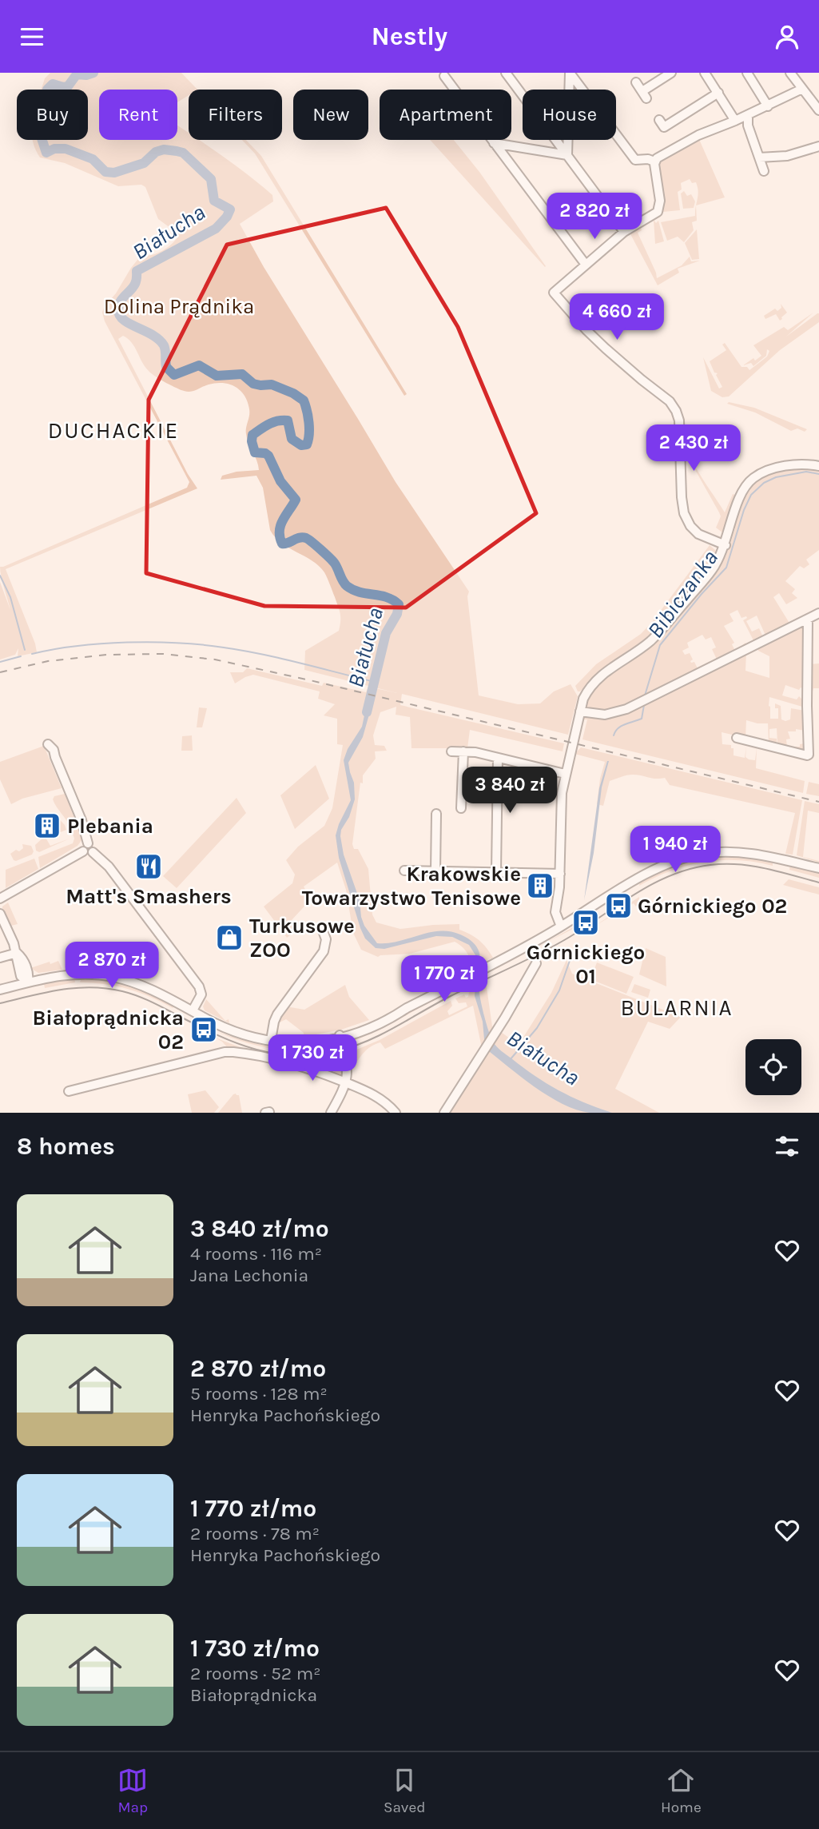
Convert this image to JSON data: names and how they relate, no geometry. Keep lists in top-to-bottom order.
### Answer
{
  "districts": ["DUCHACKIE", "BULARNIA"],
  "water": ["Białucha", "Bibiczanka"],
  "parks": ["Dolina Prądnika"],
  "places": {
    "building": ["Plebania", "Krakowskie Towarzystwo Tenisowe"],
    "restaurant": ["Matt's Smashers"],
    "bus stop": ["Górnickiego 02", "Górnickiego 01", "Białoprądnicka 02"],
    "shop": ["Turkusowe ZOO"]
  },
  "page": {
    "header": "Nestly",
    "chip": [
      "Buy",
      "Rent",
      "Filters",
      "New",
      "Apartment",
      "House"
    ],
    "price": [
      "2 820 zł",
      "4 660 zł",
      "2 430 zł",
      "3 840 zł",
      "1 940 zł",
      "2 870 zł",
      "1 770 zł",
      "1 730 zł"
    ],
    "heading": "8 homes",
    "list": [
      {
        "name": "3 840 zł/mo",
        "note": "4 rooms · 116 m² · Jana Lechonia"
      },
      {
        "name": "2 870 zł/mo",
        "note": "5 rooms · 128 m² · Henryka Pachońskiego"
      },
      {
        "name": "1 770 zł/mo",
        "note": "2 rooms · 78 m² · Henryka Pachońskiego"
      },
      {
        "name": "1 730 zł/mo",
        "note": "2 rooms · 52 m² · Białoprądnicka"
      }
    ],
    "tabs": ["Map", "Saved", "Home"]
  }
}
